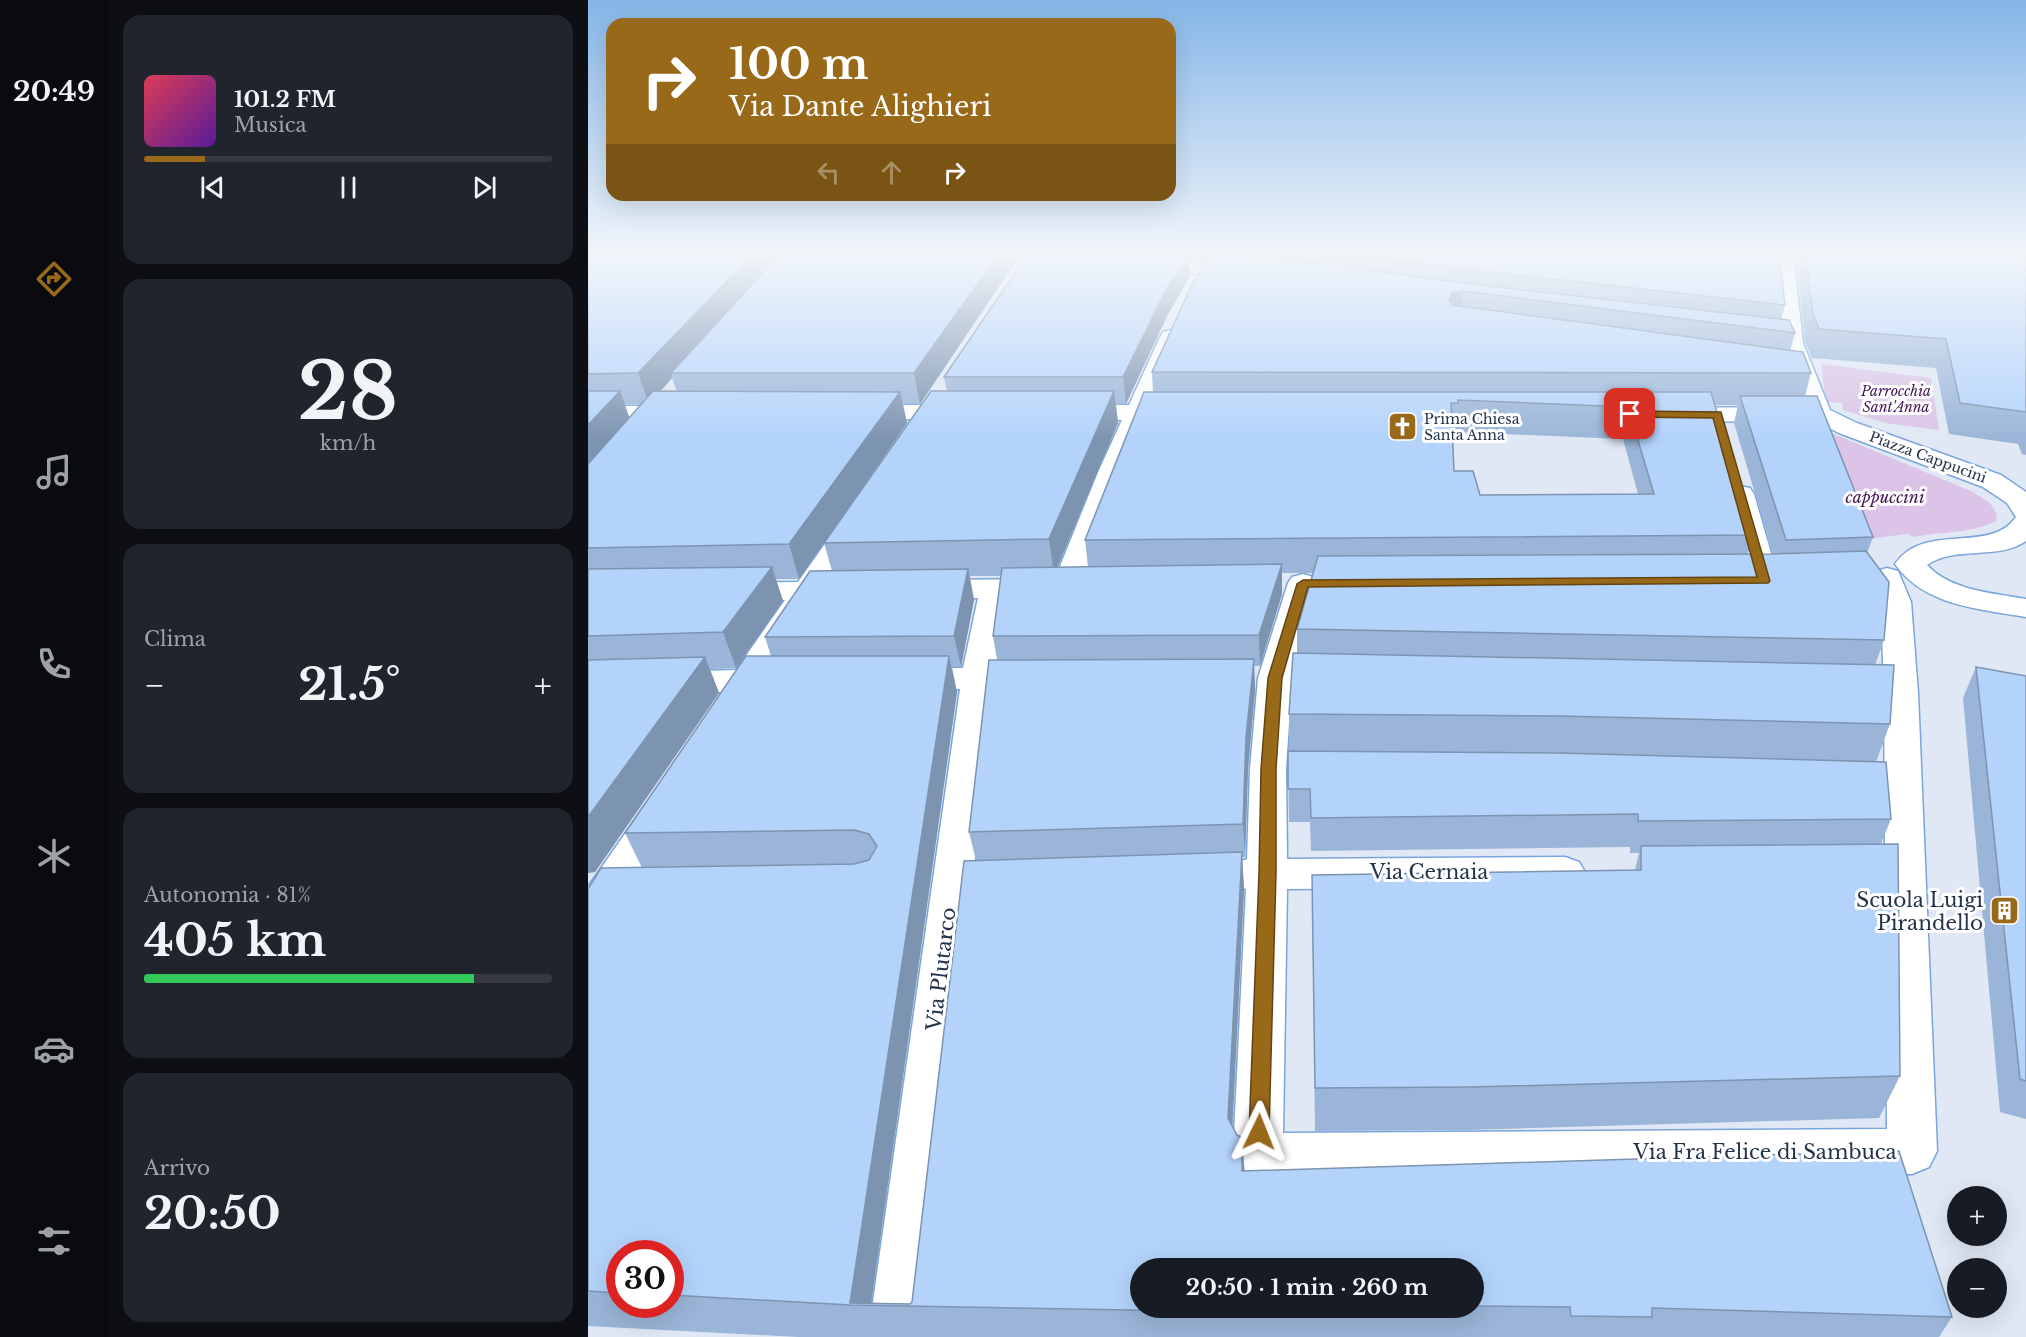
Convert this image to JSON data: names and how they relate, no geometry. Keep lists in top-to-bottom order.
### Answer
{
  "streets": {
    "street": [
      "Piazza Cappucini",
      "Via Cernaia",
      "Via Plutarco",
      "Via Fra Felice di Sambuca"
    ]
  },
  "crossings": [
    ["Via Cernaia", "Via Fra Felice di Sambuca"]
  ],
  "parks": ["Parrocchia Sant'Anna", "cappuccini"],
  "places": {
    "church": ["Prima Chiesa Santa Anna"],
    "building": ["Scuola Luigi Pirandello"]
  },
  "page": {
    "tabs": "20:49",
    "turn": ["100 m", "Via Dante Alighieri"],
    "song": ["101.2 FM", "Musica"],
    "tile": [
      ["28", "km/h"],
      "Clima",
      ["Autonomia · 81%", "405 km"],
      ["Arrivo", "20:50"]
    ],
    "heat": ["−", "21.5°", "+"],
    "map_buttons": ["+", "−"],
    "limit": "30",
    "trip": "20:50 · 1 min · 260 m"
  }
}
